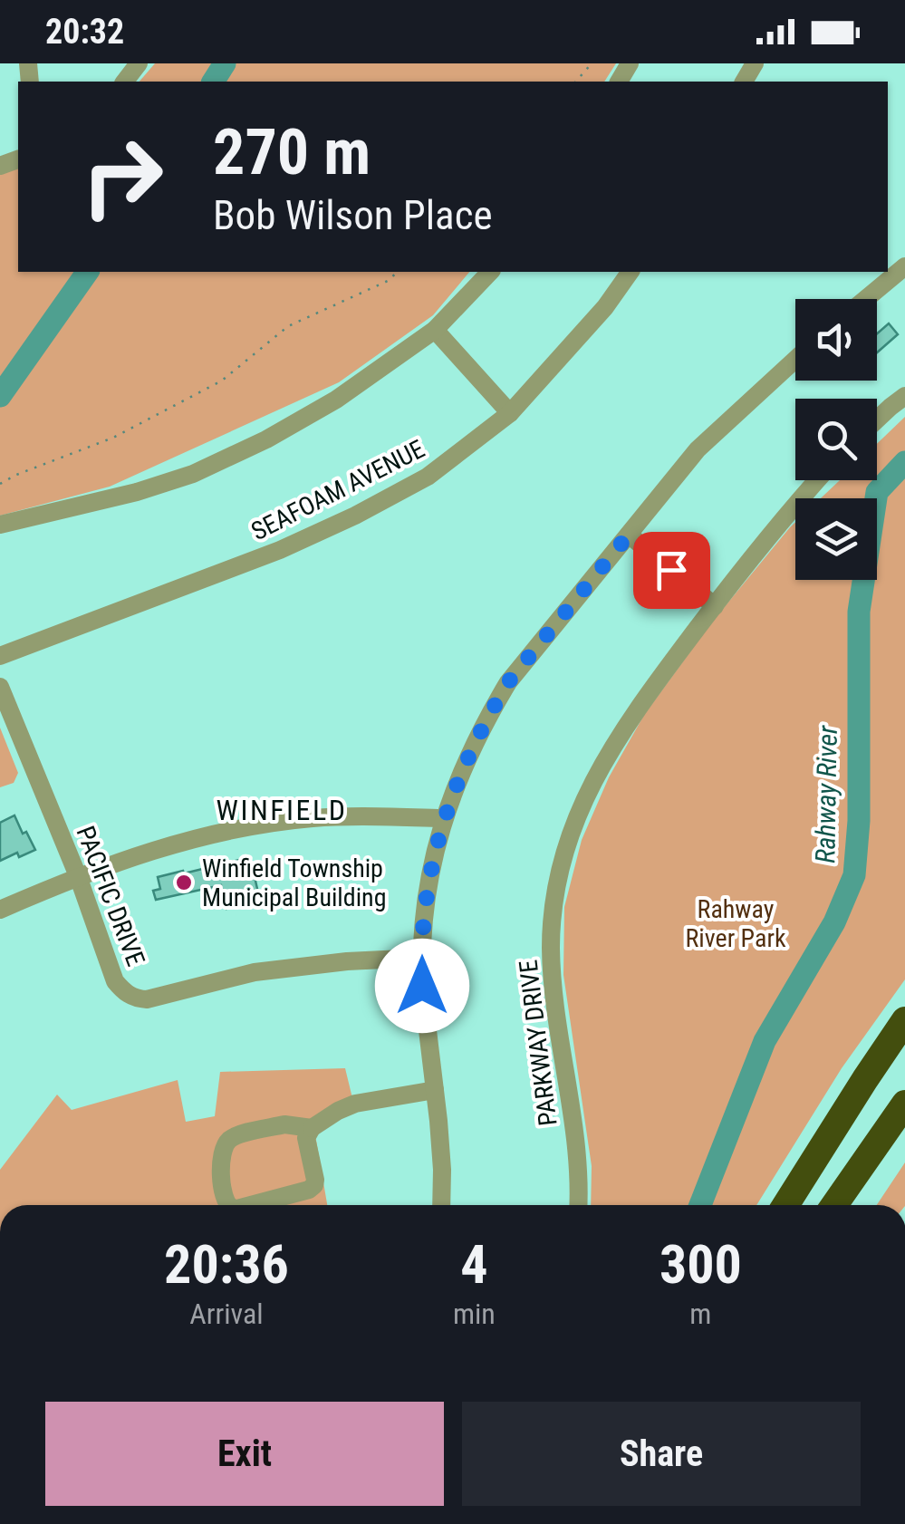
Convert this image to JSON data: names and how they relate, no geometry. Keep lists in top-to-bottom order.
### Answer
{
  "streets": {
    "street": ["SEAFOAM AVENUE", "PACIFIC DRIVE", "PARKWAY DRIVE"]
  },
  "districts": ["WINFIELD"],
  "water": ["Rahway River"],
  "parks": ["Rahway River Park"],
  "places": ["Winfield Township Municipal Building"],
  "page": {
    "status": "20:32",
    "turn": ["270 m", "Bob Wilson Place"],
    "eta": [
      "20:36",
      "Arrival",
      "4",
      "min",
      "300",
      "m"
    ],
    "buttons": ["Exit", "Share"]
  }
}
